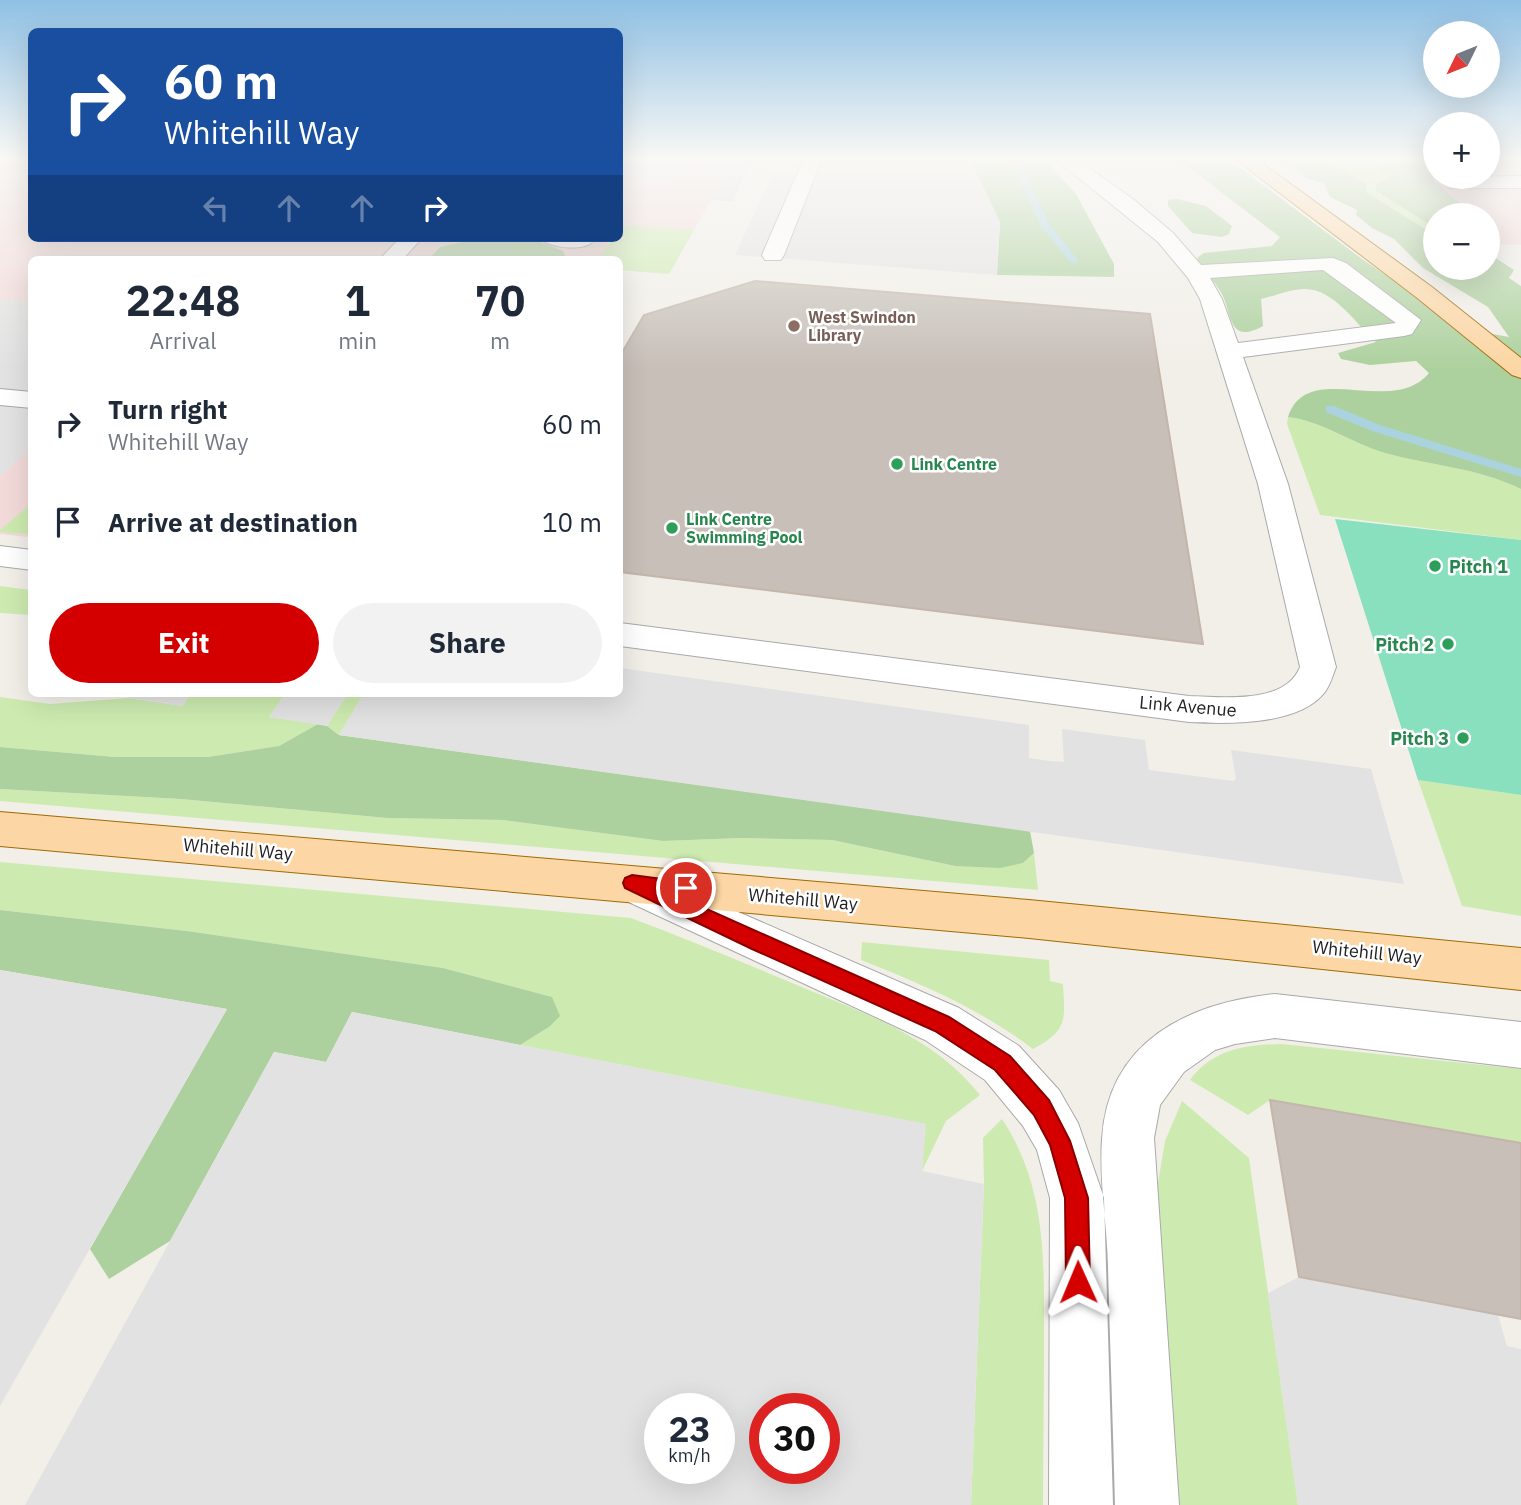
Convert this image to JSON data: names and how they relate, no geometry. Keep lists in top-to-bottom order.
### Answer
{
  "streets": {
    "main road": ["Whitehill Way"],
    "street": ["Link Avenue"]
  },
  "places": [
    "West Swindon Library",
    "Link Centre",
    "Link Centre Swimming Pool",
    "Pitch 1",
    "Pitch 2",
    "Pitch 3"
  ],
  "north": "bottom left",
  "page": {
    "map_buttons": ["+", "−"],
    "turn": ["60 m", "Whitehill Way"],
    "eta": [
      "22:48",
      "Arrival",
      "1",
      "min",
      "70",
      "m"
    ],
    "list": [
      {
        "name": "Turn right",
        "note": "Whitehill Way",
        "value": "60 m"
      },
      {
        "name": "Arrive at destination",
        "value": "10 m"
      }
    ],
    "buttons": ["Exit", "Share"],
    "speed": "23 km/h",
    "limit": "30"
  }
}
